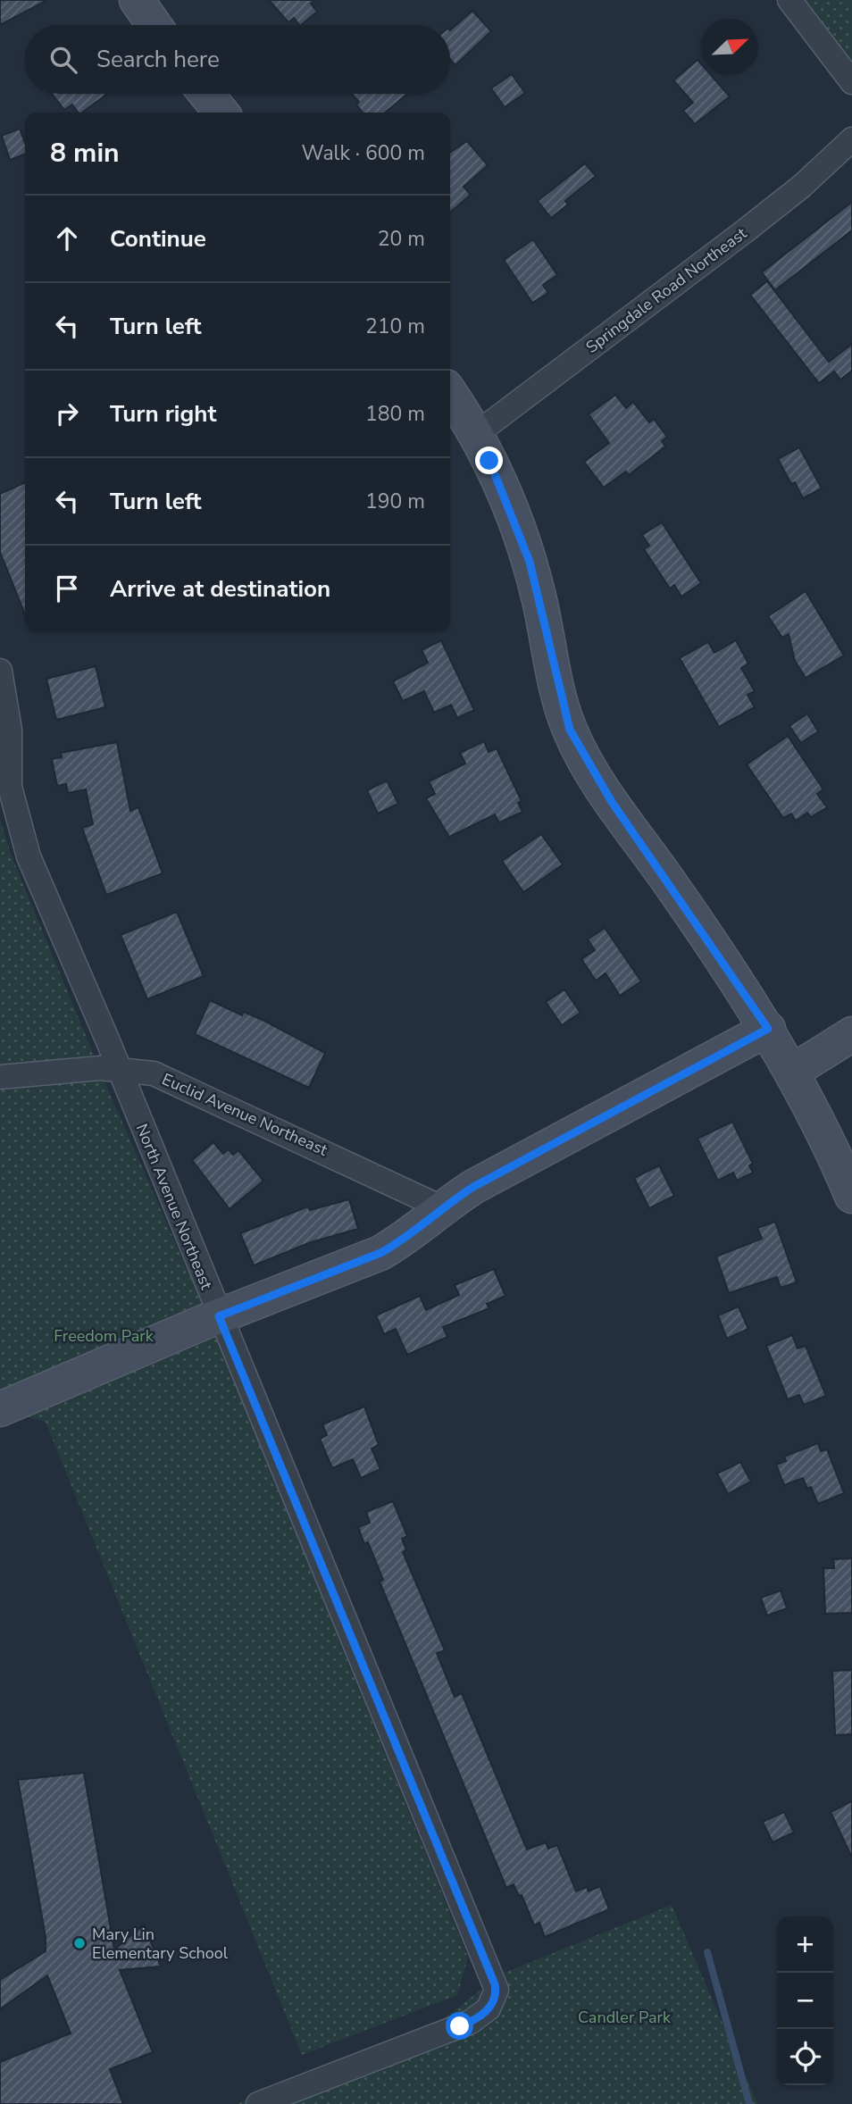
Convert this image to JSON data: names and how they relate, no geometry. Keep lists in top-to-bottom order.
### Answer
{
  "streets": {
    "street": ["Springdale Road Northeast", "Euclid Avenue Northeast", "North Avenue Northeast"]
  },
  "crossings": [
    ["Euclid Avenue Northeast", "North Avenue Northeast"]
  ],
  "parks": ["Freedom Park", "Candler Park"],
  "places": ["Mary Lin Elementary School"],
  "north": "top right",
  "page": {
    "search": "Search here",
    "heading": ["8 min", "Walk · 600 m"],
    "list": [
      ["Continue", "20 m"],
      ["Turn left", "210 m"],
      ["Turn right", "180 m"],
      ["Turn left", "190 m"],
      "Arrive at destination"
    ],
    "map_buttons": ["+", "−"]
  }
}
